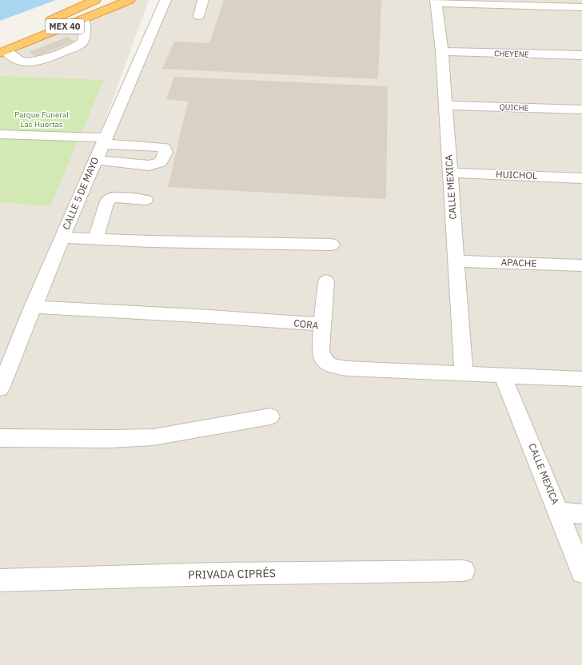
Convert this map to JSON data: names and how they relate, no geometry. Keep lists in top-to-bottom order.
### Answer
{
  "streets": {
    "highway": ["MEX 40"],
    "street": [
      "CHEYENE",
      "QUICHE",
      "HUICHOL",
      "CALLE MEXICA",
      "CALLE 5 DE MAYO",
      "APACHE",
      "CORA",
      "PRIVADA CIPRÉS"
    ]
  },
  "crossings": [
    ["CHEYENE", "CALLE MEXICA"],
    ["QUICHE", "CALLE MEXICA"],
    ["HUICHOL", "CALLE MEXICA"],
    ["CALLE MEXICA", "APACHE"],
    ["CALLE MEXICA", "CORA"],
    ["CALLE 5 DE MAYO", "CORA"]
  ],
  "parks": ["Parque Funeral Las Huertas"]
}
